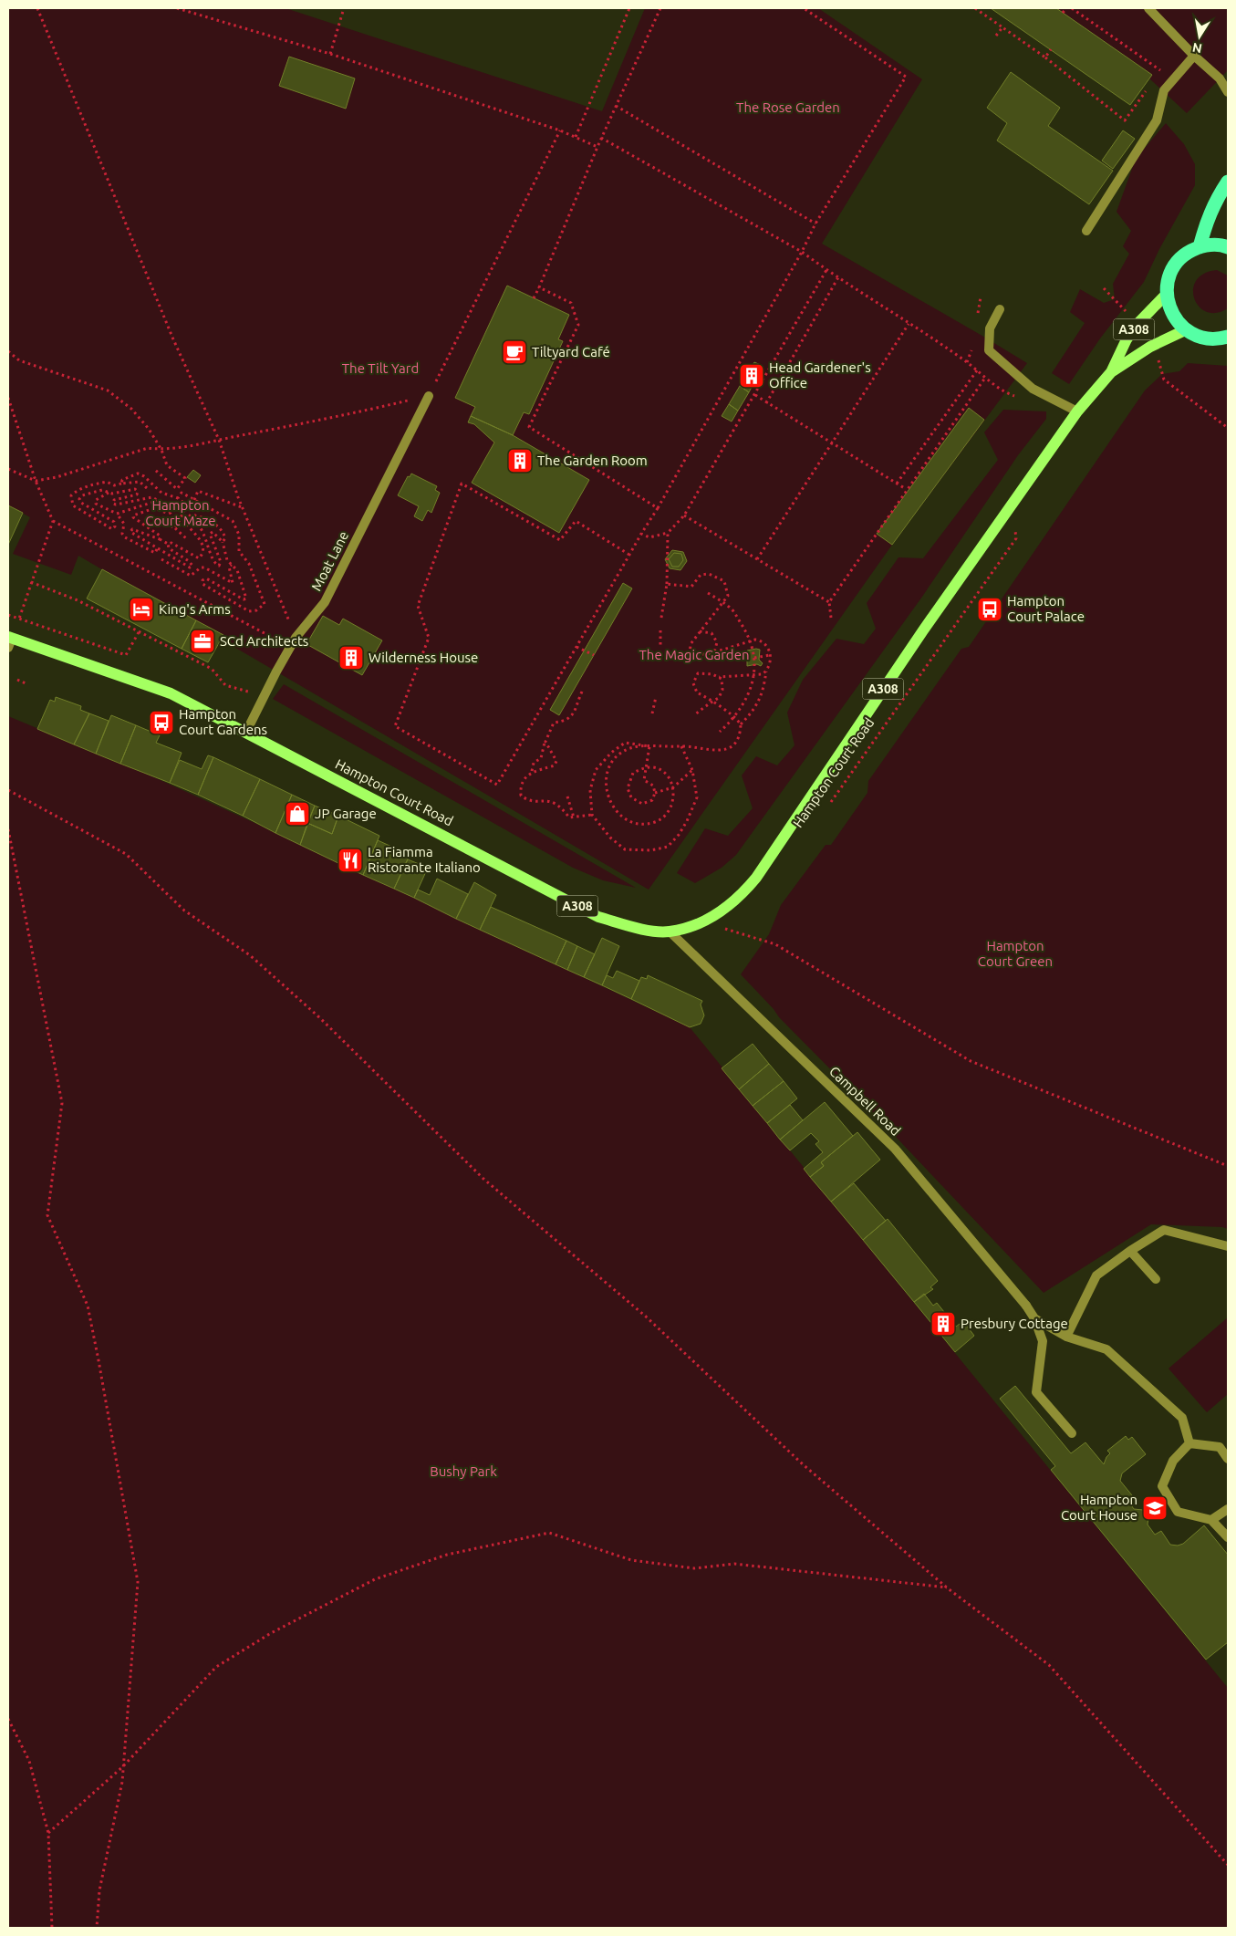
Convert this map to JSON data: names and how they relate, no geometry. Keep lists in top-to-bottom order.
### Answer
{
  "streets": {
    "main road": ["A308", "Hampton Court Road"],
    "street": ["Moat Lane", "Campbell Road"]
  },
  "crossings": [
    ["Moat Lane", "Hampton Court Road"],
    ["Hampton Court Road", "Campbell Road"]
  ],
  "parks": [
    "The Rose Garden",
    "The Tilt Yard",
    "Hampton Court Maze",
    "The Magic Garden",
    "Hampton Court Green",
    "Bushy Park"
  ],
  "places": {
    "cafe": ["Tiltyard Café"],
    "building": [
      "Head Gardener's Office",
      "The Garden Room",
      "Wilderness House",
      "Presbury Cottage"
    ],
    "hotel": ["King's Arms"],
    "bus stop": ["Hampton Court Palace", "Hampton Court Gardens"],
    "office": ["SCd Architects"],
    "shop": ["JP Garage"],
    "restaurant": ["La Fiamma Ristorante Italiano"],
    "school or university": ["Hampton Court House"]
  },
  "north": "bottom"
}
